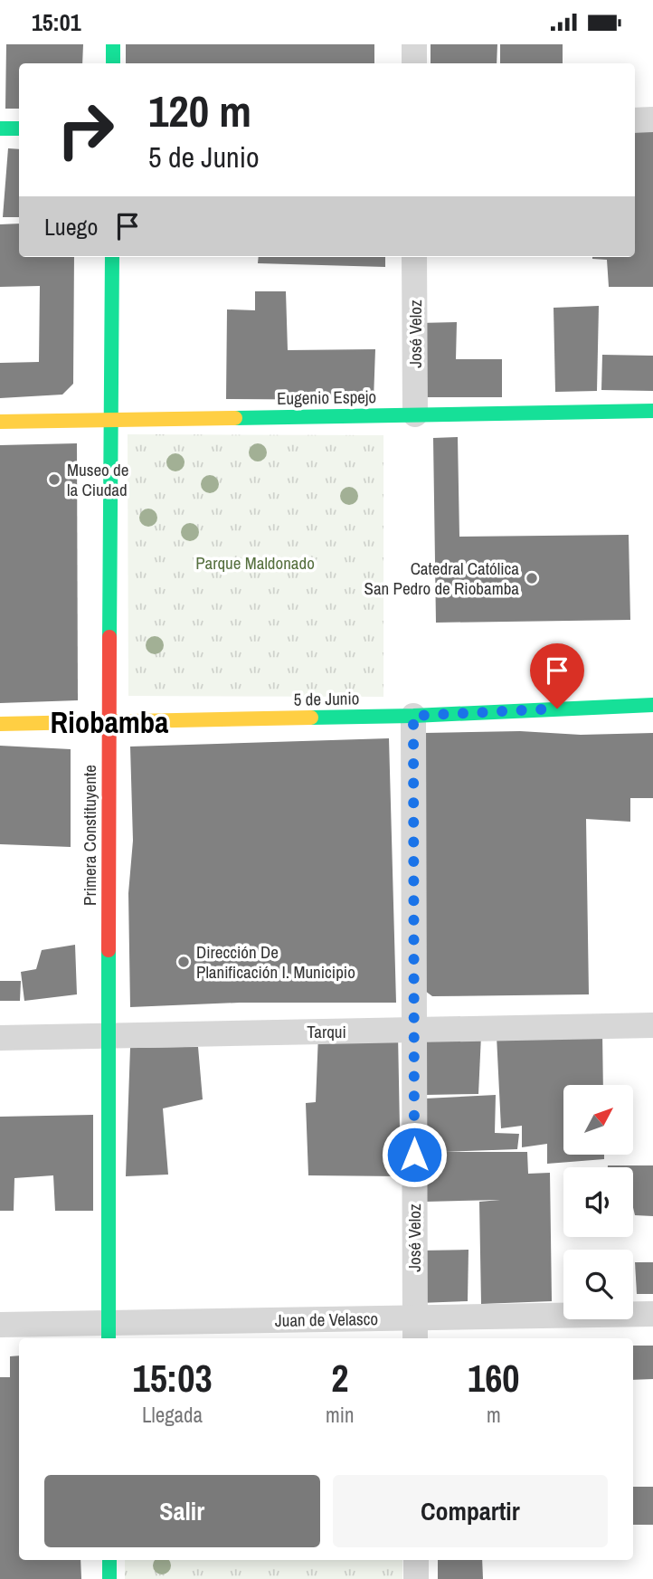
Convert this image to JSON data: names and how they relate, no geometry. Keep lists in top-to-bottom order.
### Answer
{
  "streets": {
    "street": [
      "José Veloz",
      "Eugenio Espejo",
      "5 de Junio",
      "Primera Constituyente",
      "Tarqui",
      "Juan de Velasco"
    ]
  },
  "crossings": [
    ["José Veloz", "Eugenio Espejo"],
    ["José Veloz", "5 de Junio"],
    ["José Veloz", "Tarqui"],
    ["José Veloz", "Juan de Velasco"],
    ["Eugenio Espejo", "Primera Constituyente"],
    ["5 de Junio", "Primera Constituyente"],
    ["Primera Constituyente", "Tarqui"],
    ["Primera Constituyente", "Juan de Velasco"]
  ],
  "districts": ["Riobamba"],
  "parks": ["Parque Maldonado"],
  "places": ["Museo de la Ciudad", "Catedral Católica San Pedro de Riobamba", "Dirección De Planificación I. Municipio"],
  "north": "top right",
  "page": {
    "status": "15:01",
    "turn": ["120 m", "5 de Junio"],
    "then": "Luego",
    "eta": [
      "15:03",
      "Llegada",
      "2",
      "min",
      "160",
      "m"
    ],
    "buttons": ["Salir", "Compartir"]
  }
}
